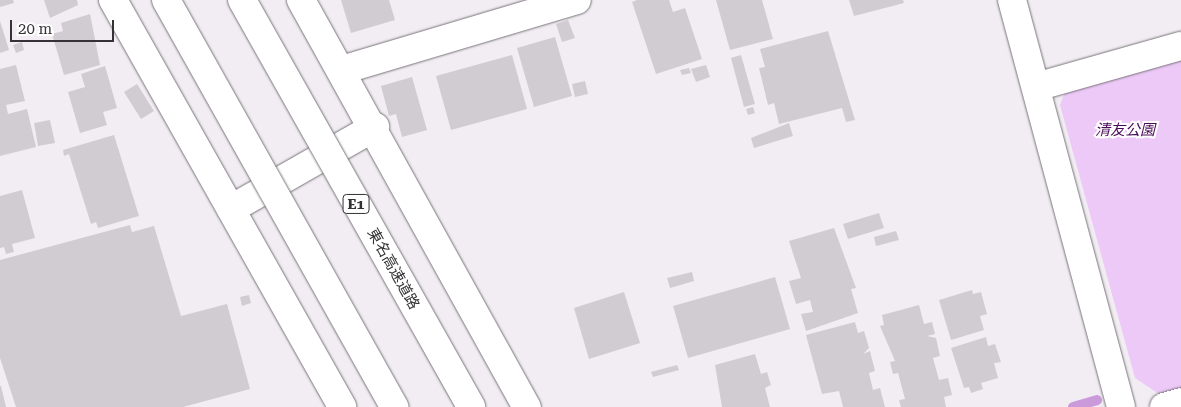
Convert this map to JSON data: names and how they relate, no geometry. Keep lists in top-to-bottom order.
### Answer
{
  "streets": {
    "main road": ["E1", "東名高速道路"]
  },
  "parks": ["清友公園"],
  "scale_bar": "20 m"
}
